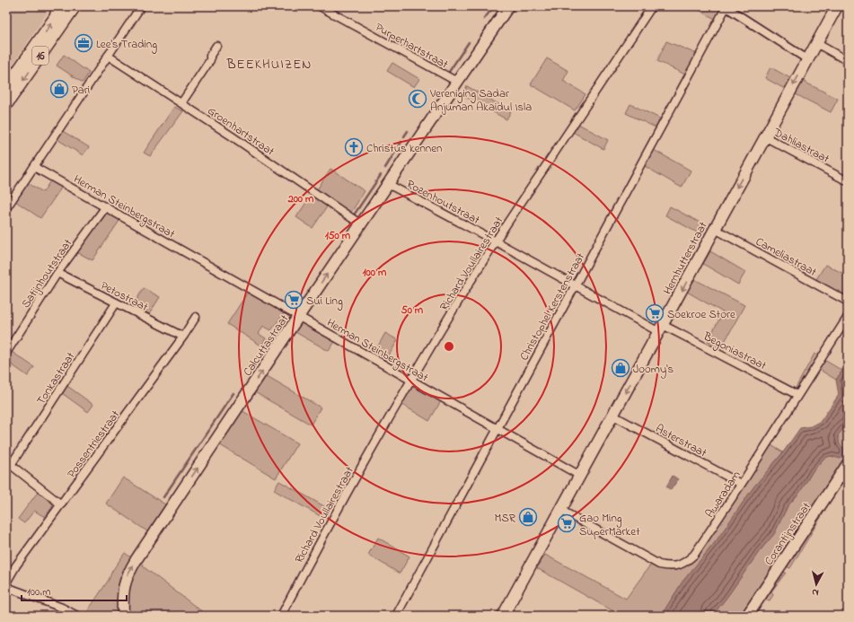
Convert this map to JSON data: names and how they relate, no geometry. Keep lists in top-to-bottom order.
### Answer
{
  "streets": {
    "main road": ["16"],
    "street": [
      "Purperhartstraat",
      "Groenhartstraat",
      "Dahliastraat",
      "Rozenhoutstraat",
      "Herman Steinbergstraat",
      "Cameliastraat",
      "Hernhutterstraat",
      "Richard Voullairestraat",
      "Satijnhoutstraat",
      "Petostraat",
      "Christophel Kerstenstraat",
      "Calcuttastraat",
      "Begoniastraat",
      "Tonkastraat",
      "Asterstraat",
      "Possentriestraat",
      "Awaradam",
      "Corantijnstraat"
    ]
  },
  "crossings": [
    ["Purperhartstraat", "Calcuttastraat"],
    ["Groenhartstraat", "Calcuttastraat"],
    ["Dahliastraat", "Hernhutterstraat"],
    ["Rozenhoutstraat", "Hernhutterstraat"],
    ["Rozenhoutstraat", "Richard Voullairestraat"],
    ["Rozenhoutstraat", "Christophel Kerstenstraat"],
    ["Rozenhoutstraat", "Calcuttastraat"],
    ["Rozenhoutstraat", "Begoniastraat"],
    ["Herman Steinbergstraat", "Hernhutterstraat"],
    ["Herman Steinbergstraat", "Richard Voullairestraat"],
    ["Herman Steinbergstraat", "Satijnhoutstraat"],
    ["Herman Steinbergstraat", "Christophel Kerstenstraat"],
    ["Herman Steinbergstraat", "Calcuttastraat"],
    ["Cameliastraat", "Hernhutterstraat"],
    ["Hernhutterstraat", "Begoniastraat"],
    ["Hernhutterstraat", "Asterstraat"],
    ["Hernhutterstraat", "Awaradam"],
    ["Satijnhoutstraat", "Petostraat"],
    ["Petostraat", "Tonkastraat"],
    ["Petostraat", "Possentriestraat"],
    ["Begoniastraat", "Awaradam"],
    ["Asterstraat", "Awaradam"]
  ],
  "one_way": ["Hernhutterstraat", "Calcuttastraat"],
  "districts": ["BEEKHUIZEN"],
  "places": {
    "office": ["Lee's Trading"],
    "shop": ["Pari", "Joomy's", "MSR"],
    "mosque": ["Vereniging Sadar Anjuman Akaidul Isla"],
    "church": ["Christus kennen"],
    "supermarket": ["Sui Ling", "Soekroe Store", "Gao Ming SuperMarket"]
  },
  "scale_bar": "100 m",
  "north": "bottom",
  "rings": [
    "200 m",
    "150 m",
    "100 m",
    "50 m"
  ]
}
